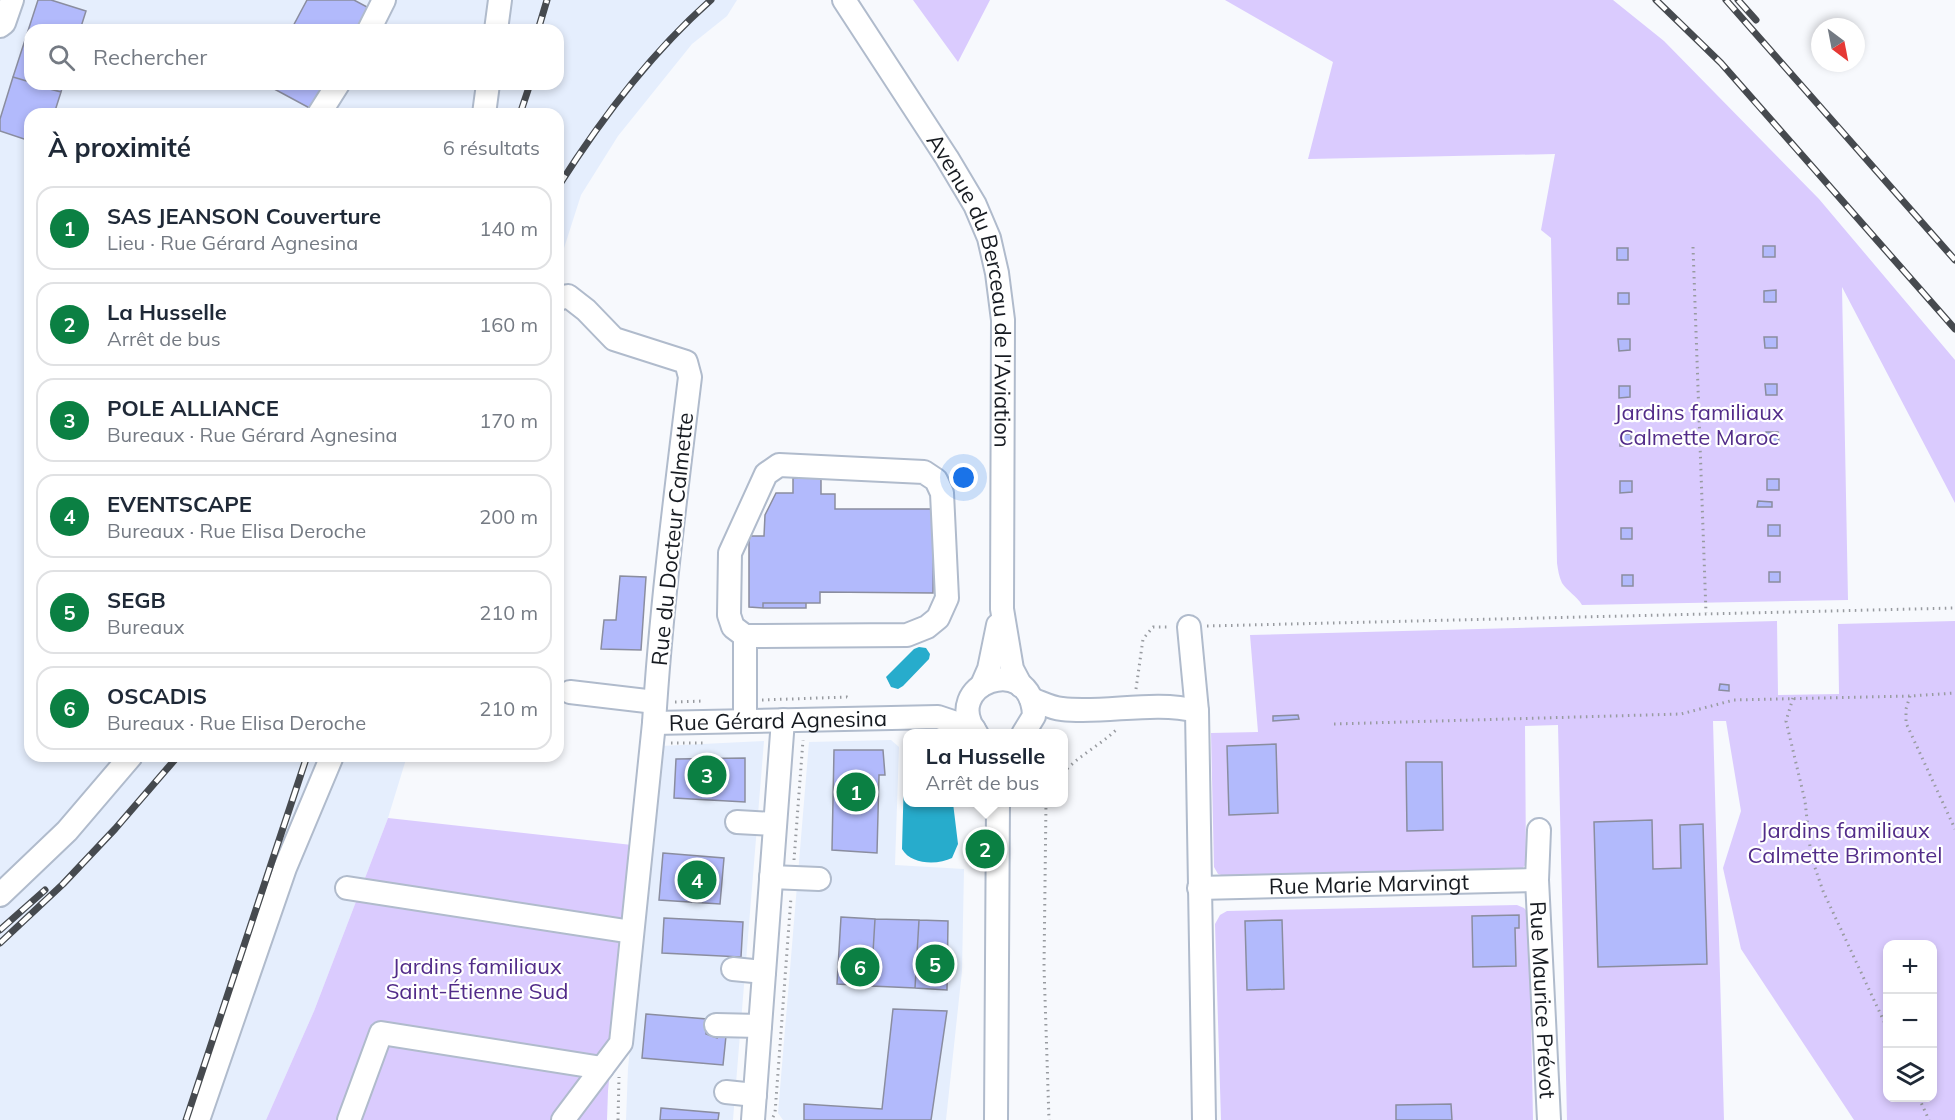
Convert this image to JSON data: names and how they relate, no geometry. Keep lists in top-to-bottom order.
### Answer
{
  "streets": {
    "street": [
      "Avenue du Berceau de l'Aviation",
      "Rue du Docteur Calmette",
      "Rue Gérard Agnesina",
      "Rue Marie Marvingt",
      "Rue Maurice Prévot"
    ]
  },
  "crossings": [
    ["Rue du Docteur Calmette", "Rue Gérard Agnesina"],
    ["Rue Marie Marvingt", "Rue Maurice Prévot"]
  ],
  "parks": ["Jardins familiaux Calmette Maroc", "Jardins familiaux Calmette Brimontel", "Jardins familiaux Saint-Étienne Sud"],
  "north": "bottom right",
  "page": {
    "search": "Rechercher",
    "heading": ["À proximité", "6 résultats"],
    "list": [
      {
        "mark": "1",
        "name": "SAS JEANSON Couverture",
        "note": "Lieu · Rue Gérard Agnesina",
        "value": "140 m"
      },
      {
        "mark": "2",
        "name": "La Husselle",
        "note": "Arrêt de bus",
        "value": "160 m"
      },
      {
        "mark": "3",
        "name": "POLE ALLIANCE",
        "note": "Bureaux · Rue Gérard Agnesina",
        "value": "170 m"
      },
      {
        "mark": "4",
        "name": "EVENTSCAPE",
        "note": "Bureaux · Rue Elisa Deroche",
        "value": "200 m"
      },
      {
        "mark": "5",
        "name": "SEGB",
        "note": "Bureaux",
        "value": "210 m"
      },
      {
        "mark": "6",
        "name": "OSCADIS",
        "note": "Bureaux · Rue Elisa Deroche",
        "value": "210 m"
      }
    ],
    "popup": ["La Husselle", "Arrêt de bus"],
    "pins": [
      "3",
      "1",
      "2",
      "4",
      "5",
      "6"
    ],
    "map_buttons": ["+", "−"]
  }
}
